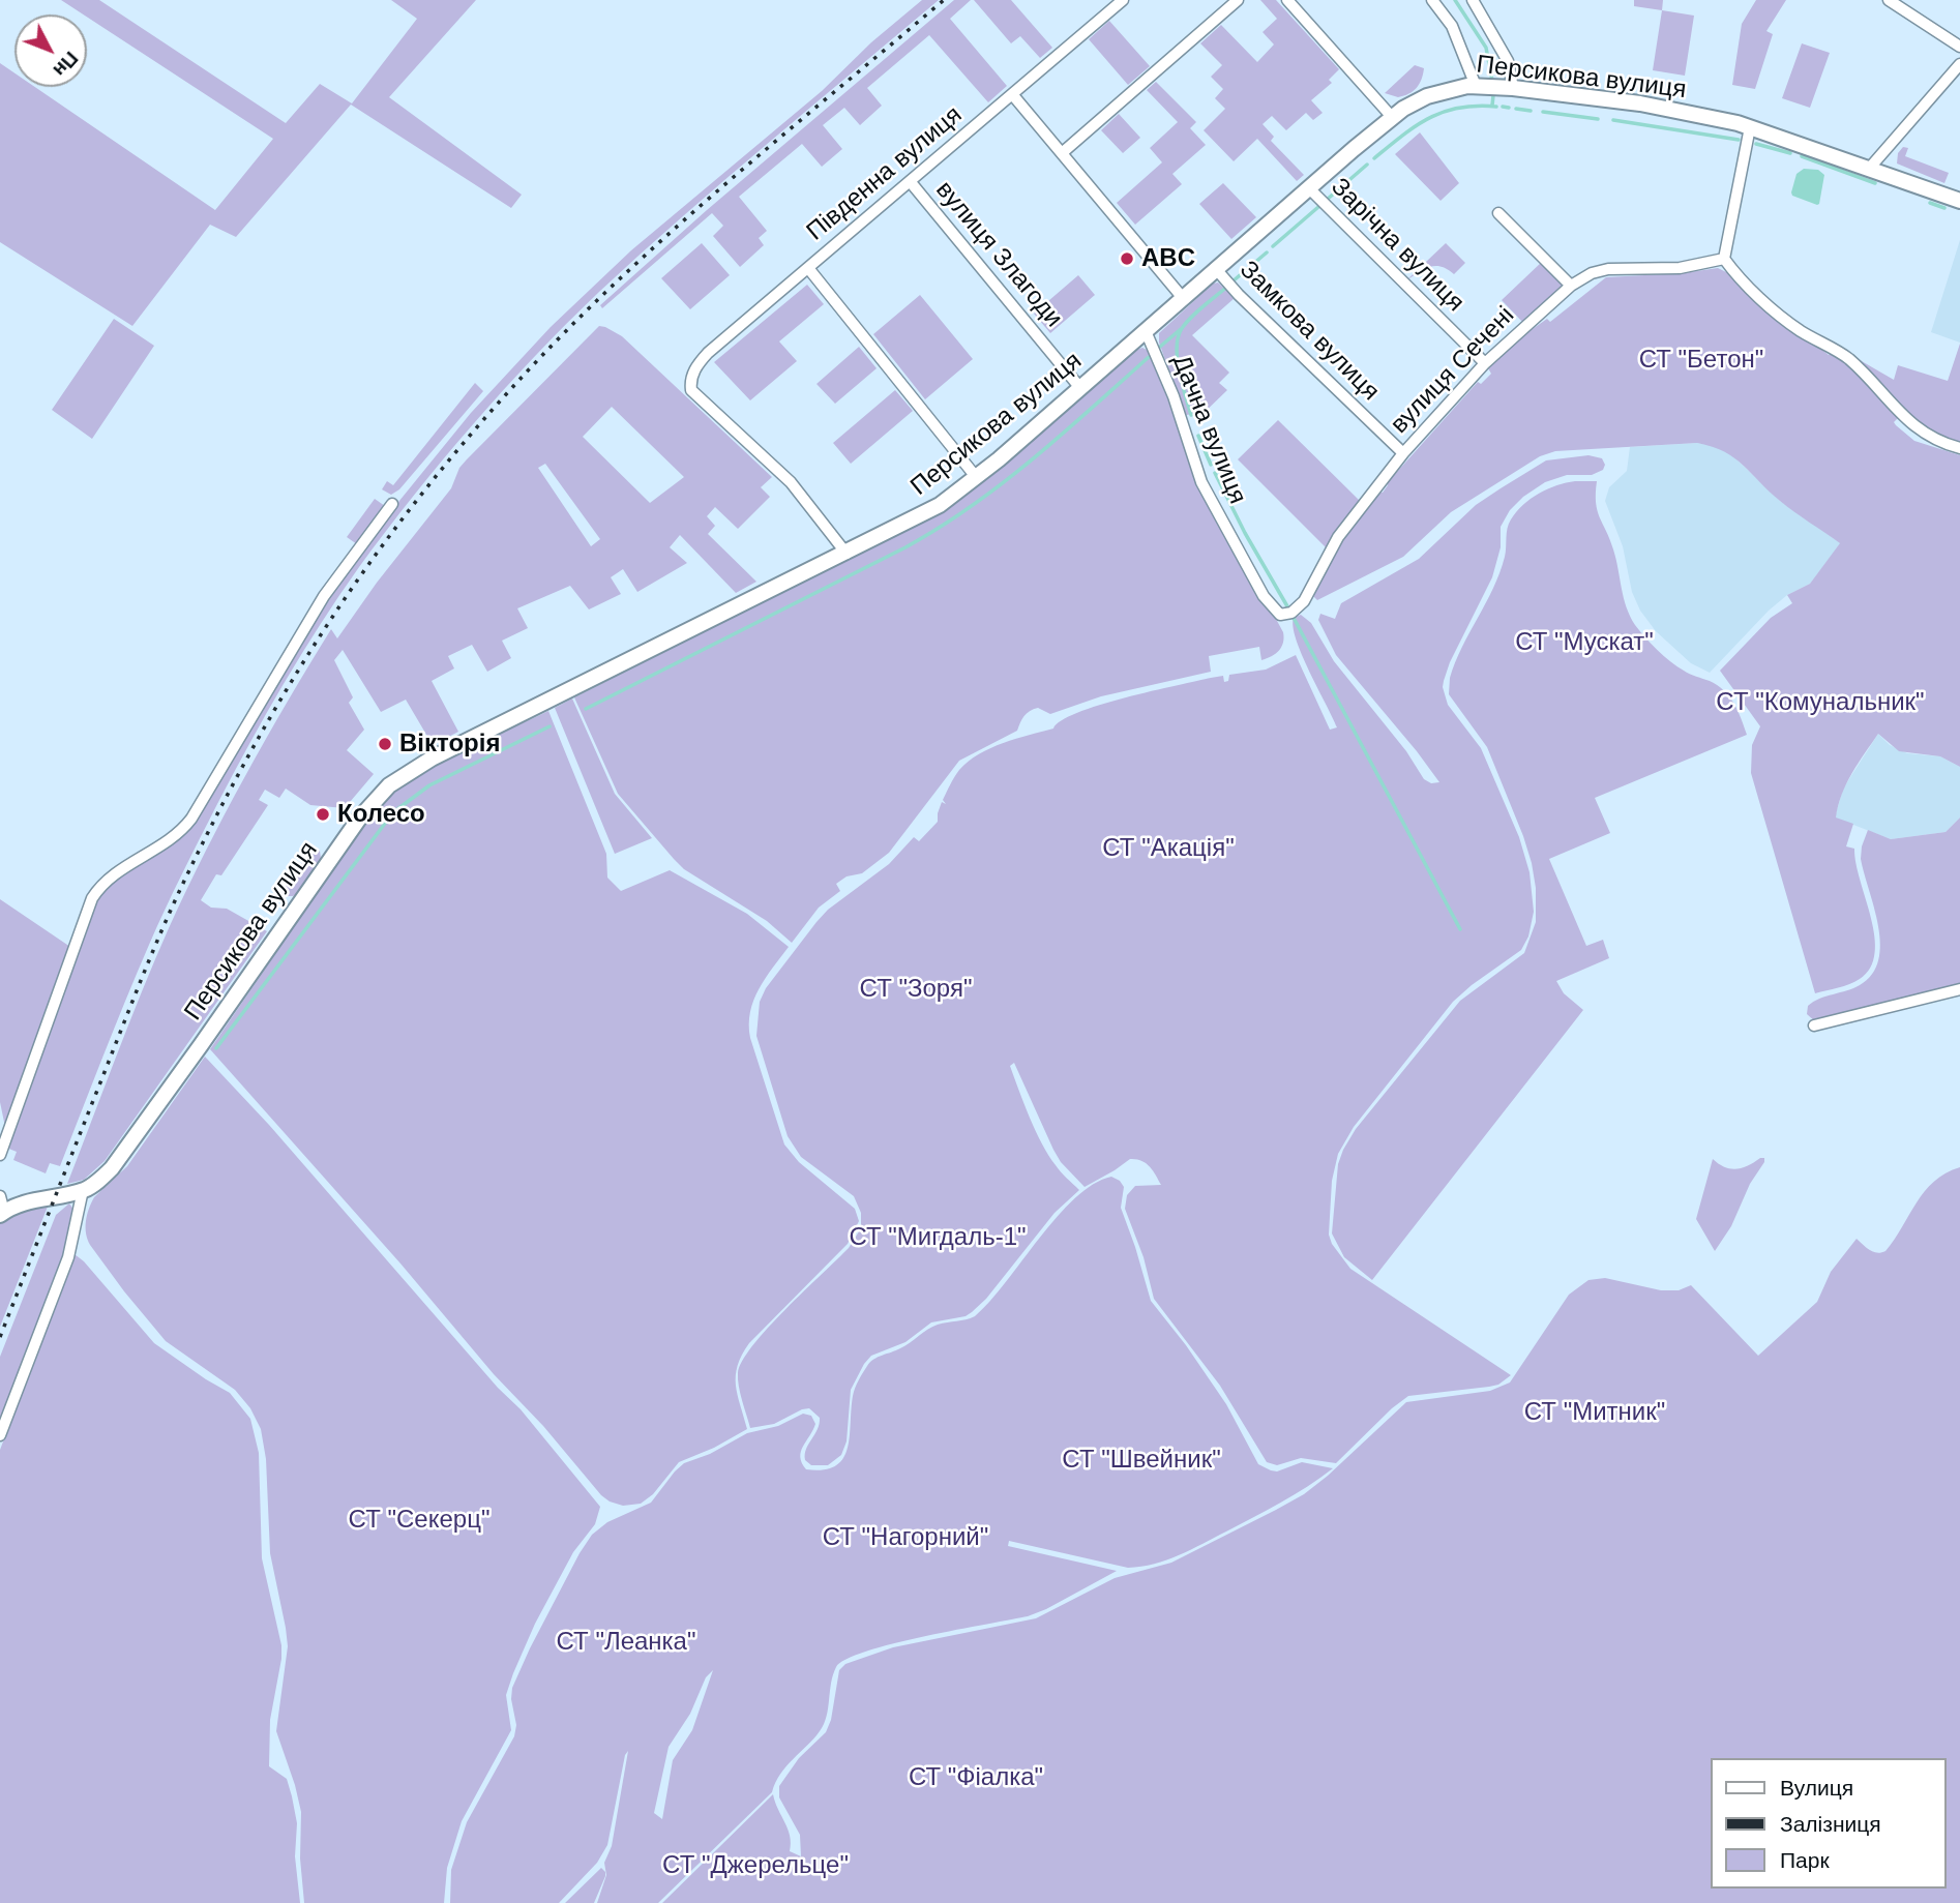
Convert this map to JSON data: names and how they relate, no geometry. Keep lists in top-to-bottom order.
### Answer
{
  "streets": {
    "main road": ["Персикова вулиця"],
    "street": [
      "Південна вулиця",
      "Зарічна вулиця",
      "вулиця Злагоди",
      "Замкова вулиця",
      "вулиця Сечені",
      "Дачна вулиця"
    ]
  },
  "crossings": [
    ["Персикова вулиця", "Південна вулиця"],
    ["Персикова вулиця", "Зарічна вулиця"],
    ["Персикова вулиця", "вулиця Злагоди"],
    ["Персикова вулиця", "Замкова вулиця"],
    ["Персикова вулиця", "Дачна вулиця"],
    ["Південна вулиця", "вулиця Злагоди"],
    ["Зарічна вулиця", "вулиця Сечені"],
    ["Замкова вулиця", "вулиця Сечені"],
    ["вулиця Сечені", "Дачна вулиця"]
  ],
  "parks": [
    "СТ \"Бетон\"",
    "СТ \"Мускат\"",
    "СТ \"Комунальник\"",
    "СТ \"Акація\"",
    "СТ \"Зоря\"",
    "СТ \"Мигдаль-1\"",
    "СТ \"Митник\"",
    "СТ \"Швейник\"",
    "СТ \"Секерц\"",
    "СТ \"Нагорний\"",
    "СТ \"Леанка\"",
    "СТ \"Фіалка\"",
    "СТ \"Джерельце\""
  ],
  "places": ["ABC", "Вікторія", "Колесо"],
  "legend": ["Вулиця", "Залізниця", "Парк"],
  "north": "bottom right"
}
